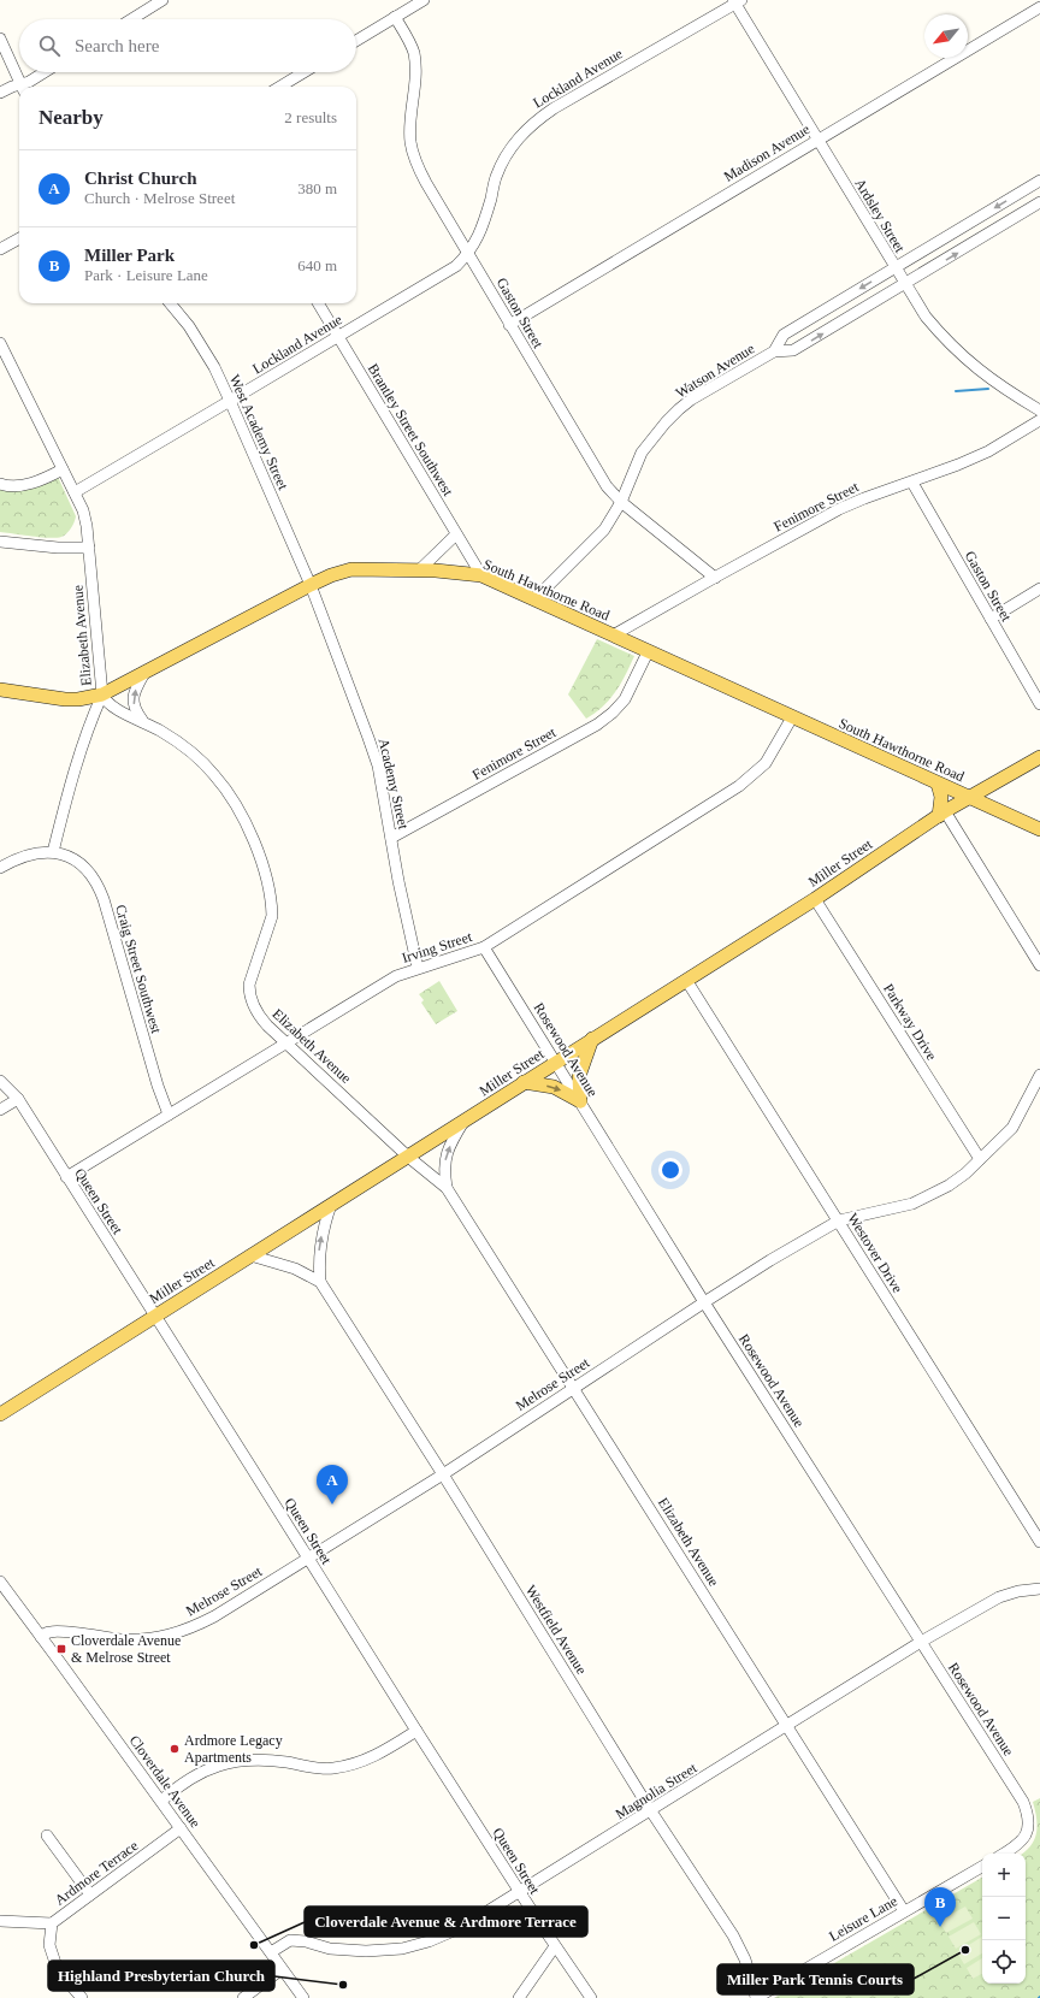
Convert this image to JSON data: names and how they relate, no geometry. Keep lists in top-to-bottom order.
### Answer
{
  "streets": {
    "main road": ["South Hawthorne Road", "Miller Street"],
    "street": [
      "Lockland Avenue",
      "Madison Avenue",
      "Ardsley Street",
      "Gaston Street",
      "Watson Avenue",
      "Brantley Street Southwest",
      "West Academy Street",
      "Fenimore Street",
      "Elizabeth Avenue",
      "Academy Street",
      "Irving Street",
      "Craig Street Southwest",
      "Parkway Drive",
      "Rosewood Avenue",
      "Queen Street",
      "Westover Drive",
      "Melrose Street",
      "Westfield Avenue",
      "Cloverdale Avenue",
      "Magnolia Street",
      "Ardmore Terrace",
      "Leisure Lane"
    ]
  },
  "crossings": [
    ["Lockland Avenue", "Ardsley Street"],
    ["Lockland Avenue", "Gaston Street"],
    ["Lockland Avenue", "Brantley Street Southwest"],
    ["Lockland Avenue", "West Academy Street"],
    ["Lockland Avenue", "Elizabeth Avenue"],
    ["Madison Avenue", "Ardsley Street"],
    ["Madison Avenue", "Gaston Street"],
    ["Ardsley Street", "Watson Avenue"],
    ["Gaston Street", "Watson Avenue"],
    ["Gaston Street", "Fenimore Street"],
    ["Watson Avenue", "South Hawthorne Road"],
    ["Brantley Street Southwest", "South Hawthorne Road"],
    ["West Academy Street", "South Hawthorne Road"],
    ["West Academy Street", "Academy Street"],
    ["Fenimore Street", "South Hawthorne Road"],
    ["Fenimore Street", "Academy Street"],
    ["South Hawthorne Road", "Elizabeth Avenue"],
    ["South Hawthorne Road", "Academy Street"],
    ["South Hawthorne Road", "Miller Street"],
    ["South Hawthorne Road", "Irving Street"],
    ["Elizabeth Avenue", "Miller Street"],
    ["Elizabeth Avenue", "Irving Street"],
    ["Elizabeth Avenue", "Melrose Street"],
    ["Elizabeth Avenue", "Magnolia Street"],
    ["Elizabeth Avenue", "Leisure Lane"],
    ["Academy Street", "Irving Street"],
    ["Miller Street", "Parkway Drive"],
    ["Miller Street", "Rosewood Avenue"],
    ["Miller Street", "Queen Street"],
    ["Miller Street", "Westover Drive"],
    ["Miller Street", "Westfield Avenue"],
    ["Irving Street", "Craig Street Southwest"],
    ["Irving Street", "Rosewood Avenue"],
    ["Irving Street", "Queen Street"],
    ["Parkway Drive", "Melrose Street"],
    ["Rosewood Avenue", "Melrose Street"],
    ["Rosewood Avenue", "Magnolia Street"],
    ["Queen Street", "Melrose Street"],
    ["Queen Street", "Magnolia Street"],
    ["Westover Drive", "Melrose Street"],
    ["Melrose Street", "Westfield Avenue"],
    ["Melrose Street", "Cloverdale Avenue"],
    ["Westfield Avenue", "Magnolia Street"],
    ["Westfield Avenue", "Leisure Lane"],
    ["Cloverdale Avenue", "Magnolia Street"],
    ["Cloverdale Avenue", "Ardmore Terrace"]
  ],
  "places": {
    "transit": ["Cloverdale Avenue & Melrose Street"],
    "other": [
      "Ardmore Legacy Apartments",
      "Cloverdale Avenue & Ardmore Terrace",
      "Miller Park Tennis Courts",
      "Highland Presbyterian Church"
    ]
  },
  "north": "bottom left",
  "page": {
    "search": "Search here",
    "heading": ["Nearby", "2 results"],
    "list": [
      {
        "mark": "A",
        "name": "Christ Church",
        "note": "Church · Melrose Street",
        "value": "380 m"
      },
      {
        "mark": "B",
        "name": "Miller Park",
        "note": "Park · Leisure Lane",
        "value": "640 m"
      }
    ],
    "pins": ["A", "B"],
    "map_buttons": ["+", "−"]
  }
}
